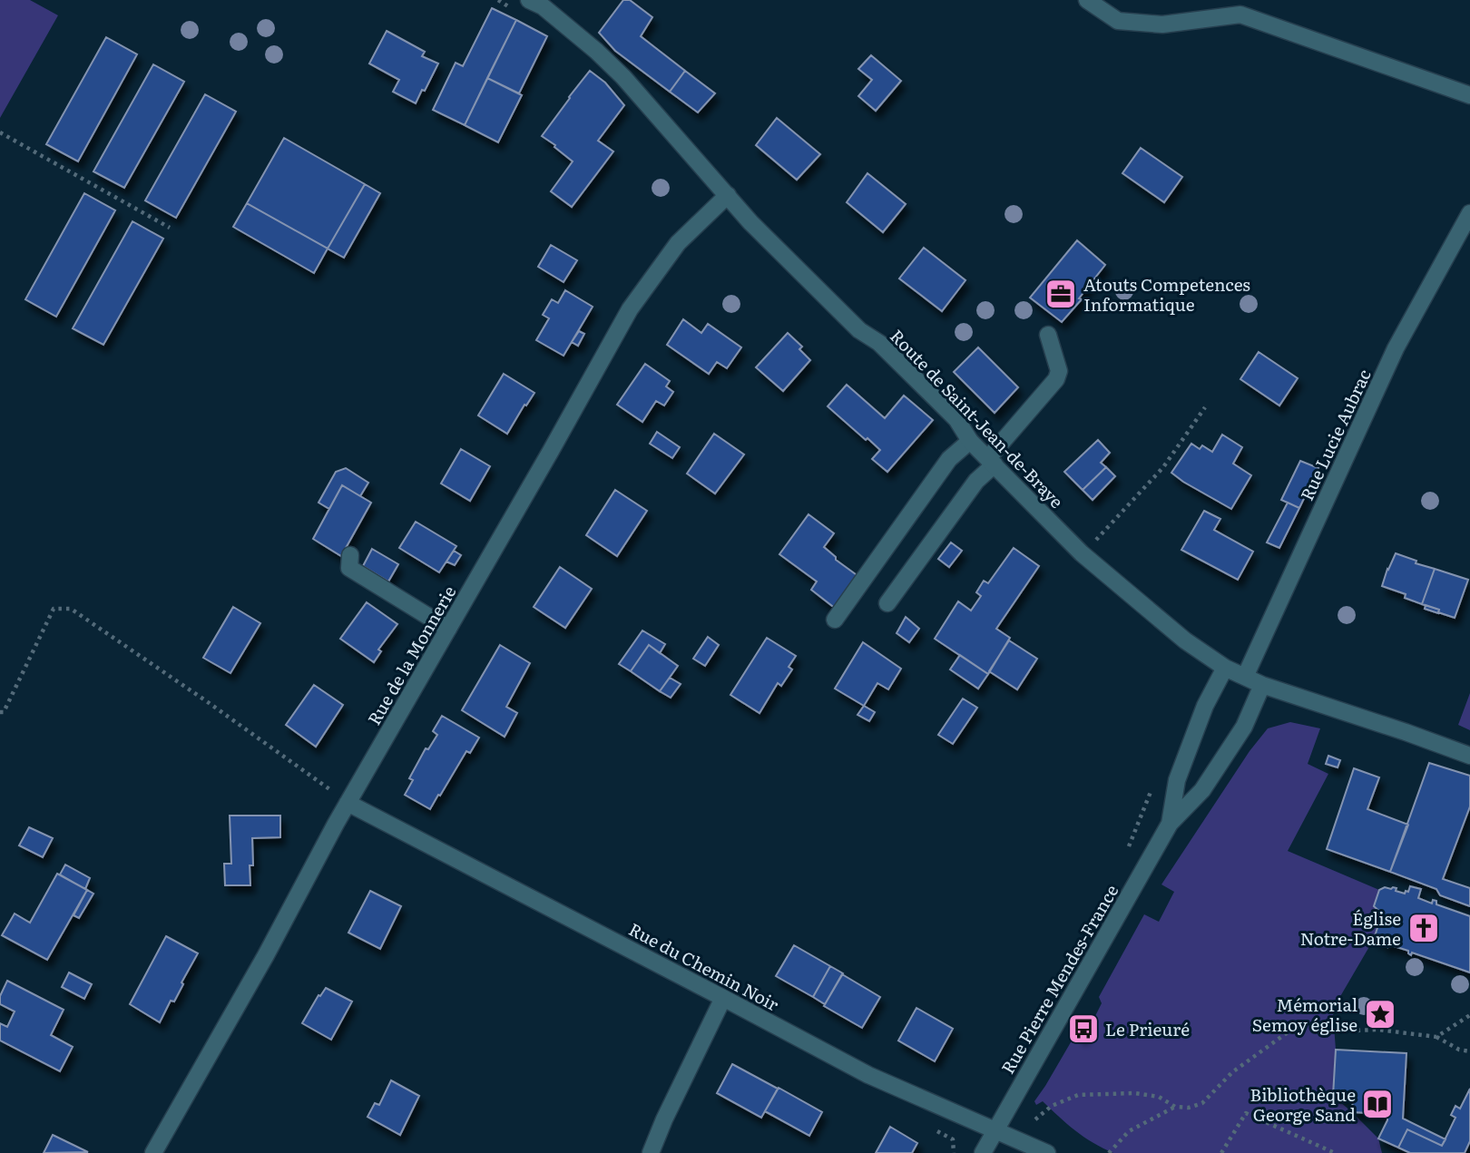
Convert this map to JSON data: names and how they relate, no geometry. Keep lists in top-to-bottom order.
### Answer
{
  "streets": {
    "street": [
      "Route de Saint-Jean-de-Braye",
      "Rue Lucie Aubrac",
      "Rue de la Monnerie",
      "Rue du Chemin Noir",
      "Rue Pierre Mendes-France"
    ]
  },
  "crossings": [
    ["Route de Saint-Jean-de-Braye", "Rue Lucie Aubrac"],
    ["Route de Saint-Jean-de-Braye", "Rue de la Monnerie"],
    ["Route de Saint-Jean-de-Braye", "Rue Pierre Mendes-France"],
    ["Rue de la Monnerie", "Rue du Chemin Noir"],
    ["Rue du Chemin Noir", "Rue Pierre Mendes-France"]
  ],
  "places": {
    "office": ["Atouts Competences Informatique"],
    "church": ["Église Notre-Dame"],
    "place": ["Mémorial Semoy église"],
    "bus stop": ["Le Prieuré"],
    "library": ["Bibliothèque George Sand"]
  }
}
